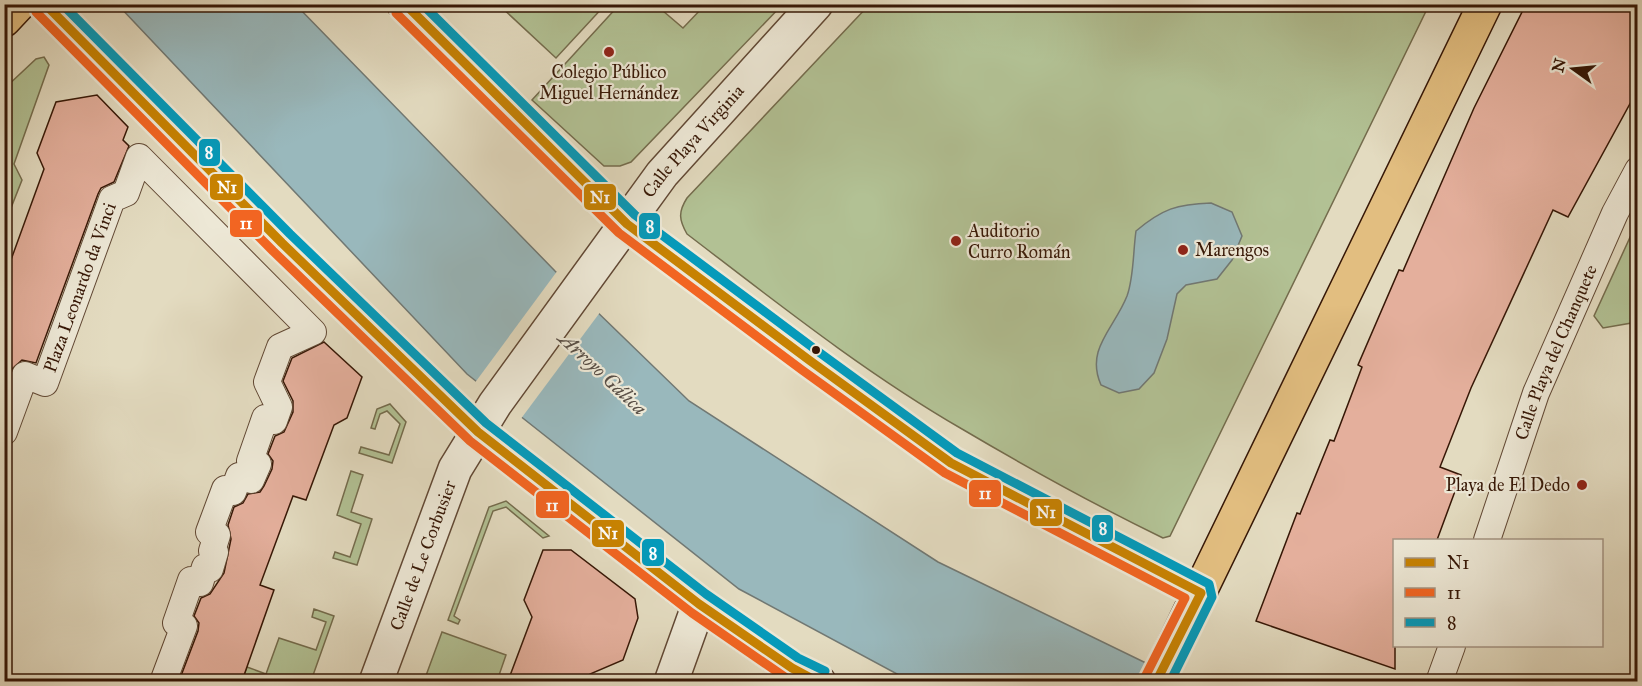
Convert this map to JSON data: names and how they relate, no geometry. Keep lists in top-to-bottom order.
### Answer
{
  "streets": {
    "street": [
      "Calle Playa Virginia",
      "Plaza Leonardo da Vinci",
      "Calle Playa del Chanquete",
      "Calle de Le Corbusier"
    ]
  },
  "crossings": [
    ["Calle Playa Virginia", "Calle de Le Corbusier"]
  ],
  "water": ["Arroyo Gálica"],
  "places": [
    "Colegio Público Miguel Hernández",
    "Auditorio Curro Román",
    "Marengos",
    "Playa de El Dedo"
  ],
  "lines": ["transit line N1", "transit line 8", "transit line 11"],
  "legend": ["N1", "11", "8"],
  "north": "left"
}
